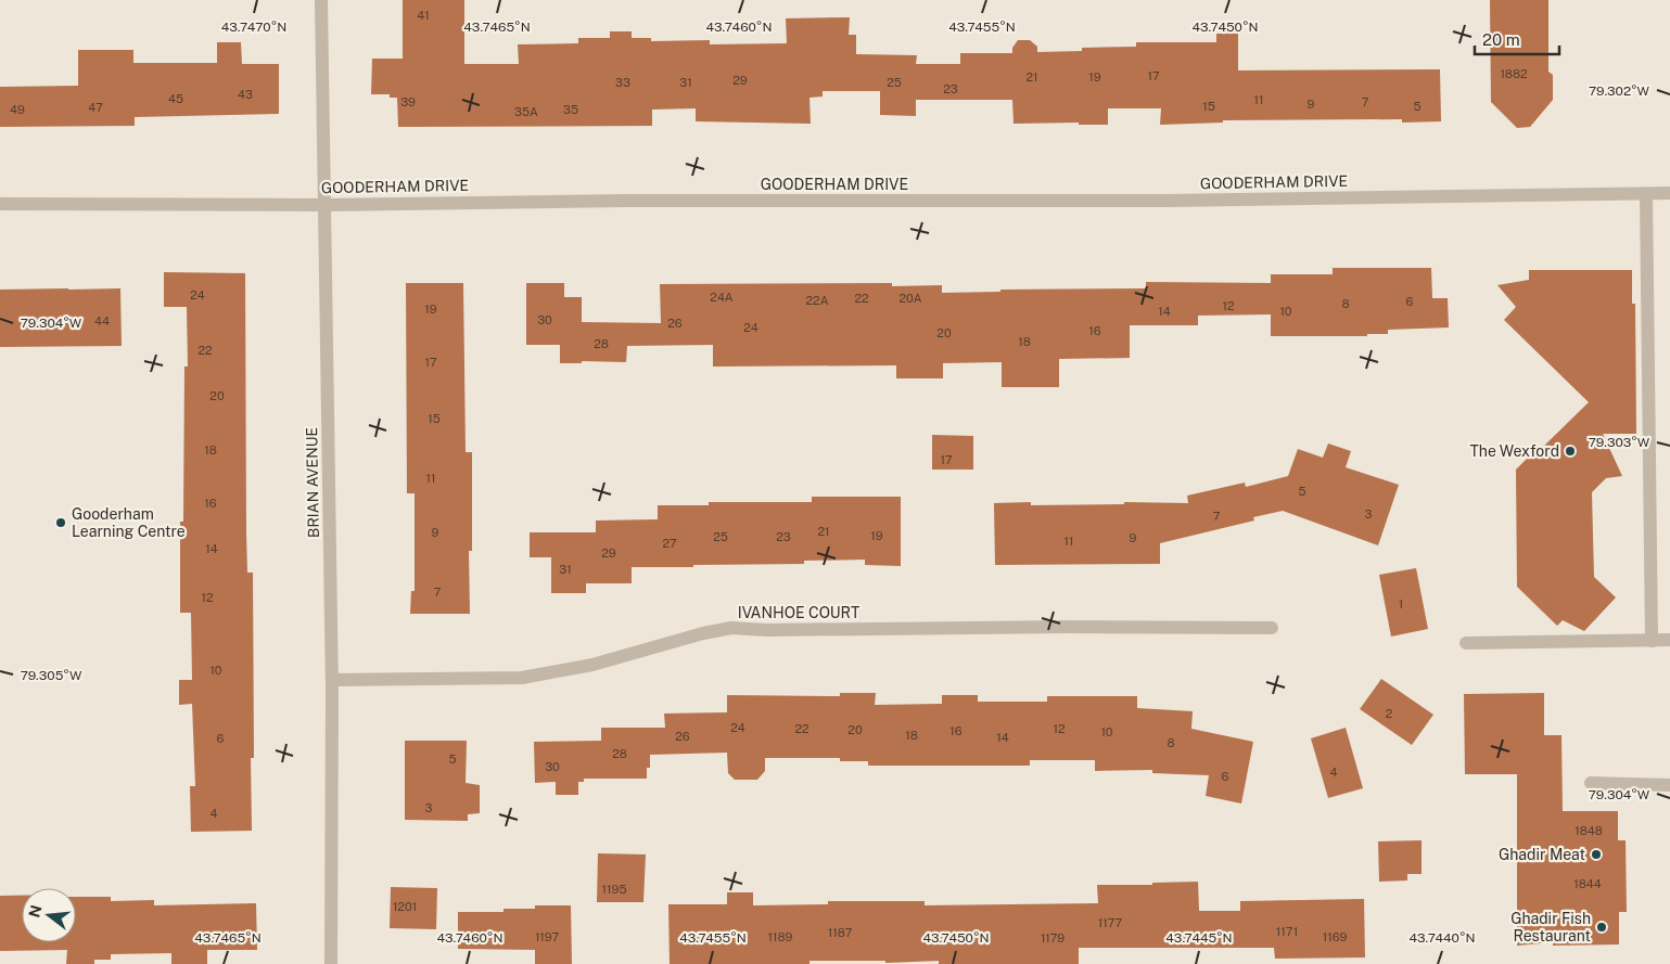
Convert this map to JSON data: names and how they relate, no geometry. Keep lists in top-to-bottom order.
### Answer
{
  "streets": {
    "street": ["GOODERHAM DRIVE", "BRIAN AVENUE", "IVANHOE COURT"]
  },
  "crossings": [
    ["GOODERHAM DRIVE", "BRIAN AVENUE"],
    ["BRIAN AVENUE", "IVANHOE COURT"]
  ],
  "places": [
    "The Wexford",
    "Gooderham Learning Centre",
    "Ghadir Meat",
    "Ghadir Fish Restaurant"
  ],
  "house_numbers": [
    "41",
    "1882",
    "17",
    "21",
    "19",
    "29",
    "33",
    "31",
    "25",
    "23",
    "43",
    "45",
    "11",
    "39",
    "7",
    "9",
    "15",
    "5",
    "47",
    "49",
    "35",
    "35A",
    "24",
    "24A",
    "22",
    "20A",
    "22A",
    "6",
    "8",
    "12",
    "19",
    "14",
    "10",
    "30",
    "44",
    "26",
    "24",
    "16",
    "20",
    "18",
    "28",
    "22",
    "17",
    "20",
    "15",
    "18",
    "17",
    "11",
    "5",
    "16",
    "3",
    "7",
    "21",
    "9",
    "19",
    "25",
    "23",
    "9",
    "11",
    "27",
    "14",
    "29",
    "31",
    "7",
    "12",
    "1",
    "10",
    "2",
    "24",
    "22",
    "12",
    "20",
    "16",
    "10",
    "18",
    "26",
    "14",
    "6",
    "8",
    "28",
    "5",
    "30",
    "4",
    "6",
    "3",
    "4",
    "1848",
    "1844",
    "1195",
    "1201",
    "1177",
    "1171",
    "1187",
    "1197",
    "1189",
    "1169",
    "1179"
  ],
  "scale_bar": "20 m",
  "north": "left",
  "coordinates": [
    "43.7470°N",
    "43.7465°N",
    "43.7460°N",
    "43.7455°N",
    "43.7450°N",
    "79.302°W",
    "79.304°W",
    "79.303°W",
    "79.305°W",
    "43.7445°N",
    "43.7440°N"
  ]
}
